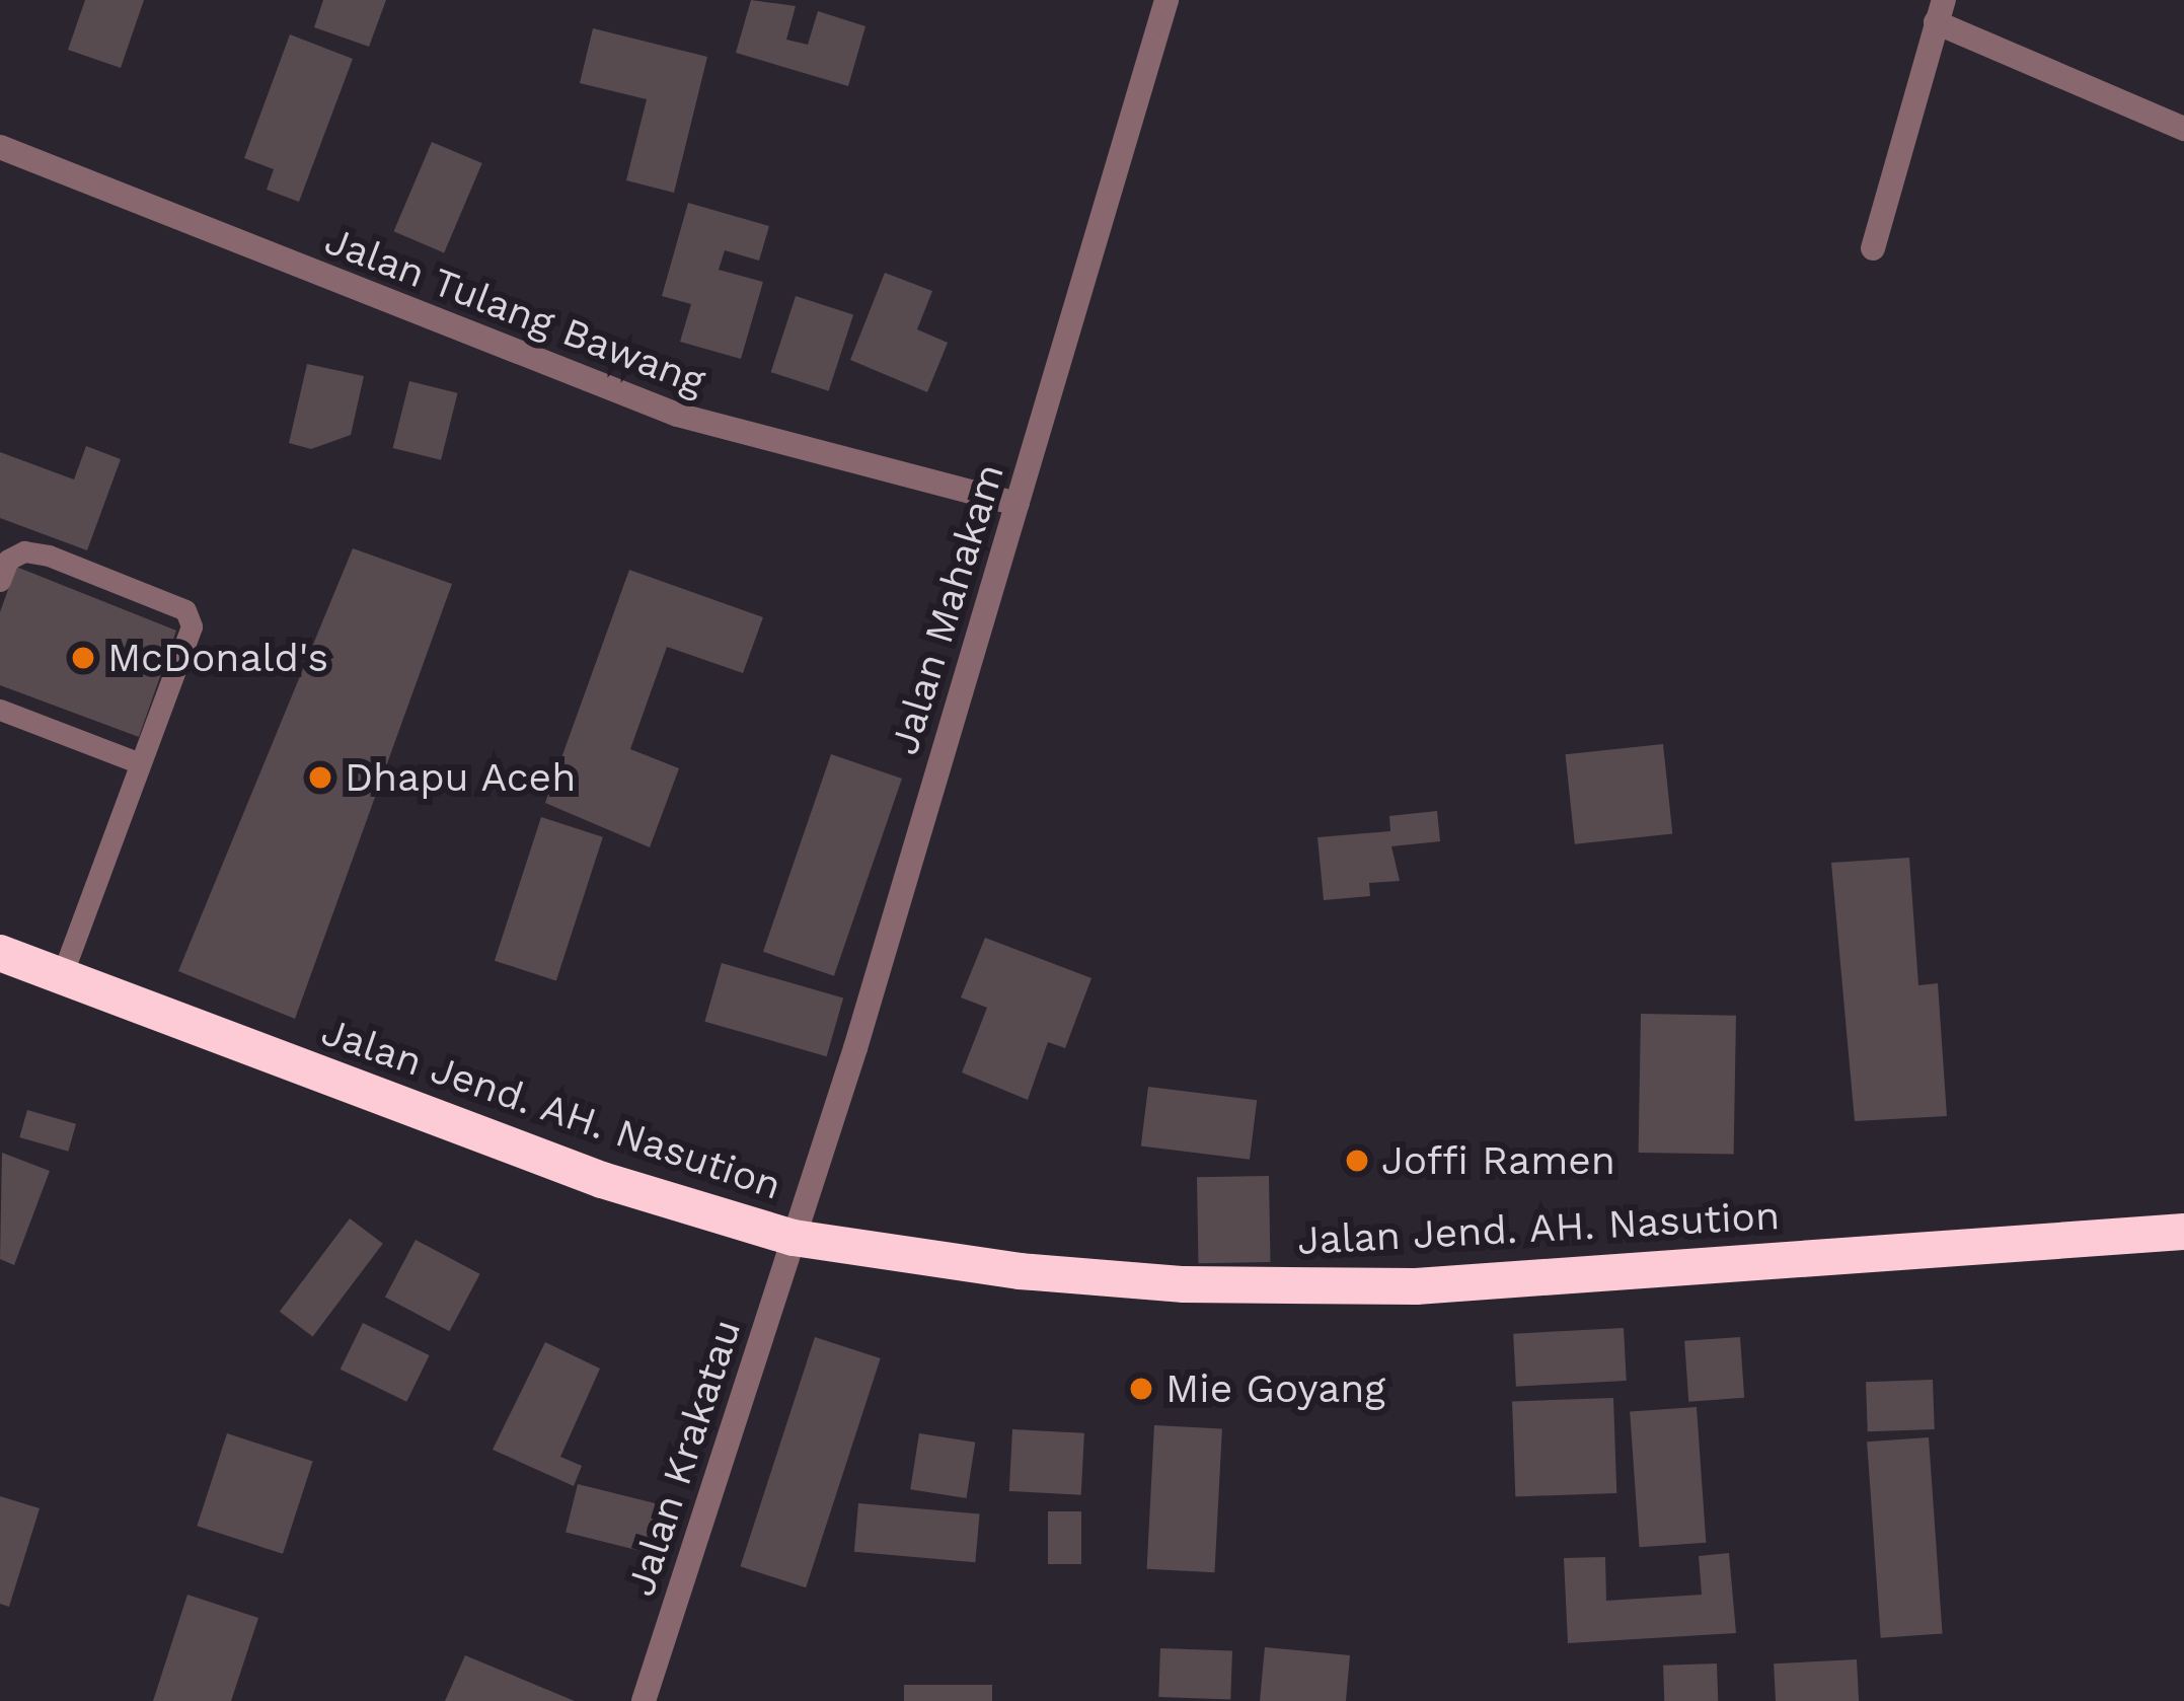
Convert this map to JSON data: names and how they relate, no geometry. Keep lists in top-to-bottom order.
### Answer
{
  "streets": {
    "highway": ["Jalan Jend. AH. Nasution"],
    "street": ["Jalan Tulang Bawang", "Jalan Mahakam", "Jalan Krakatau"]
  },
  "crossings": [
    ["Jalan Tulang Bawang", "Jalan Mahakam"],
    ["Jalan Mahakam", "Jalan Jend. AH. Nasution"],
    ["Jalan Mahakam", "Jalan Krakatau"],
    ["Jalan Jend. AH. Nasution", "Jalan Krakatau"]
  ],
  "places": [
    "McDonald's",
    "Dhapu Aceh",
    "Joffi Ramen",
    "Mie Goyang"
  ]
}
